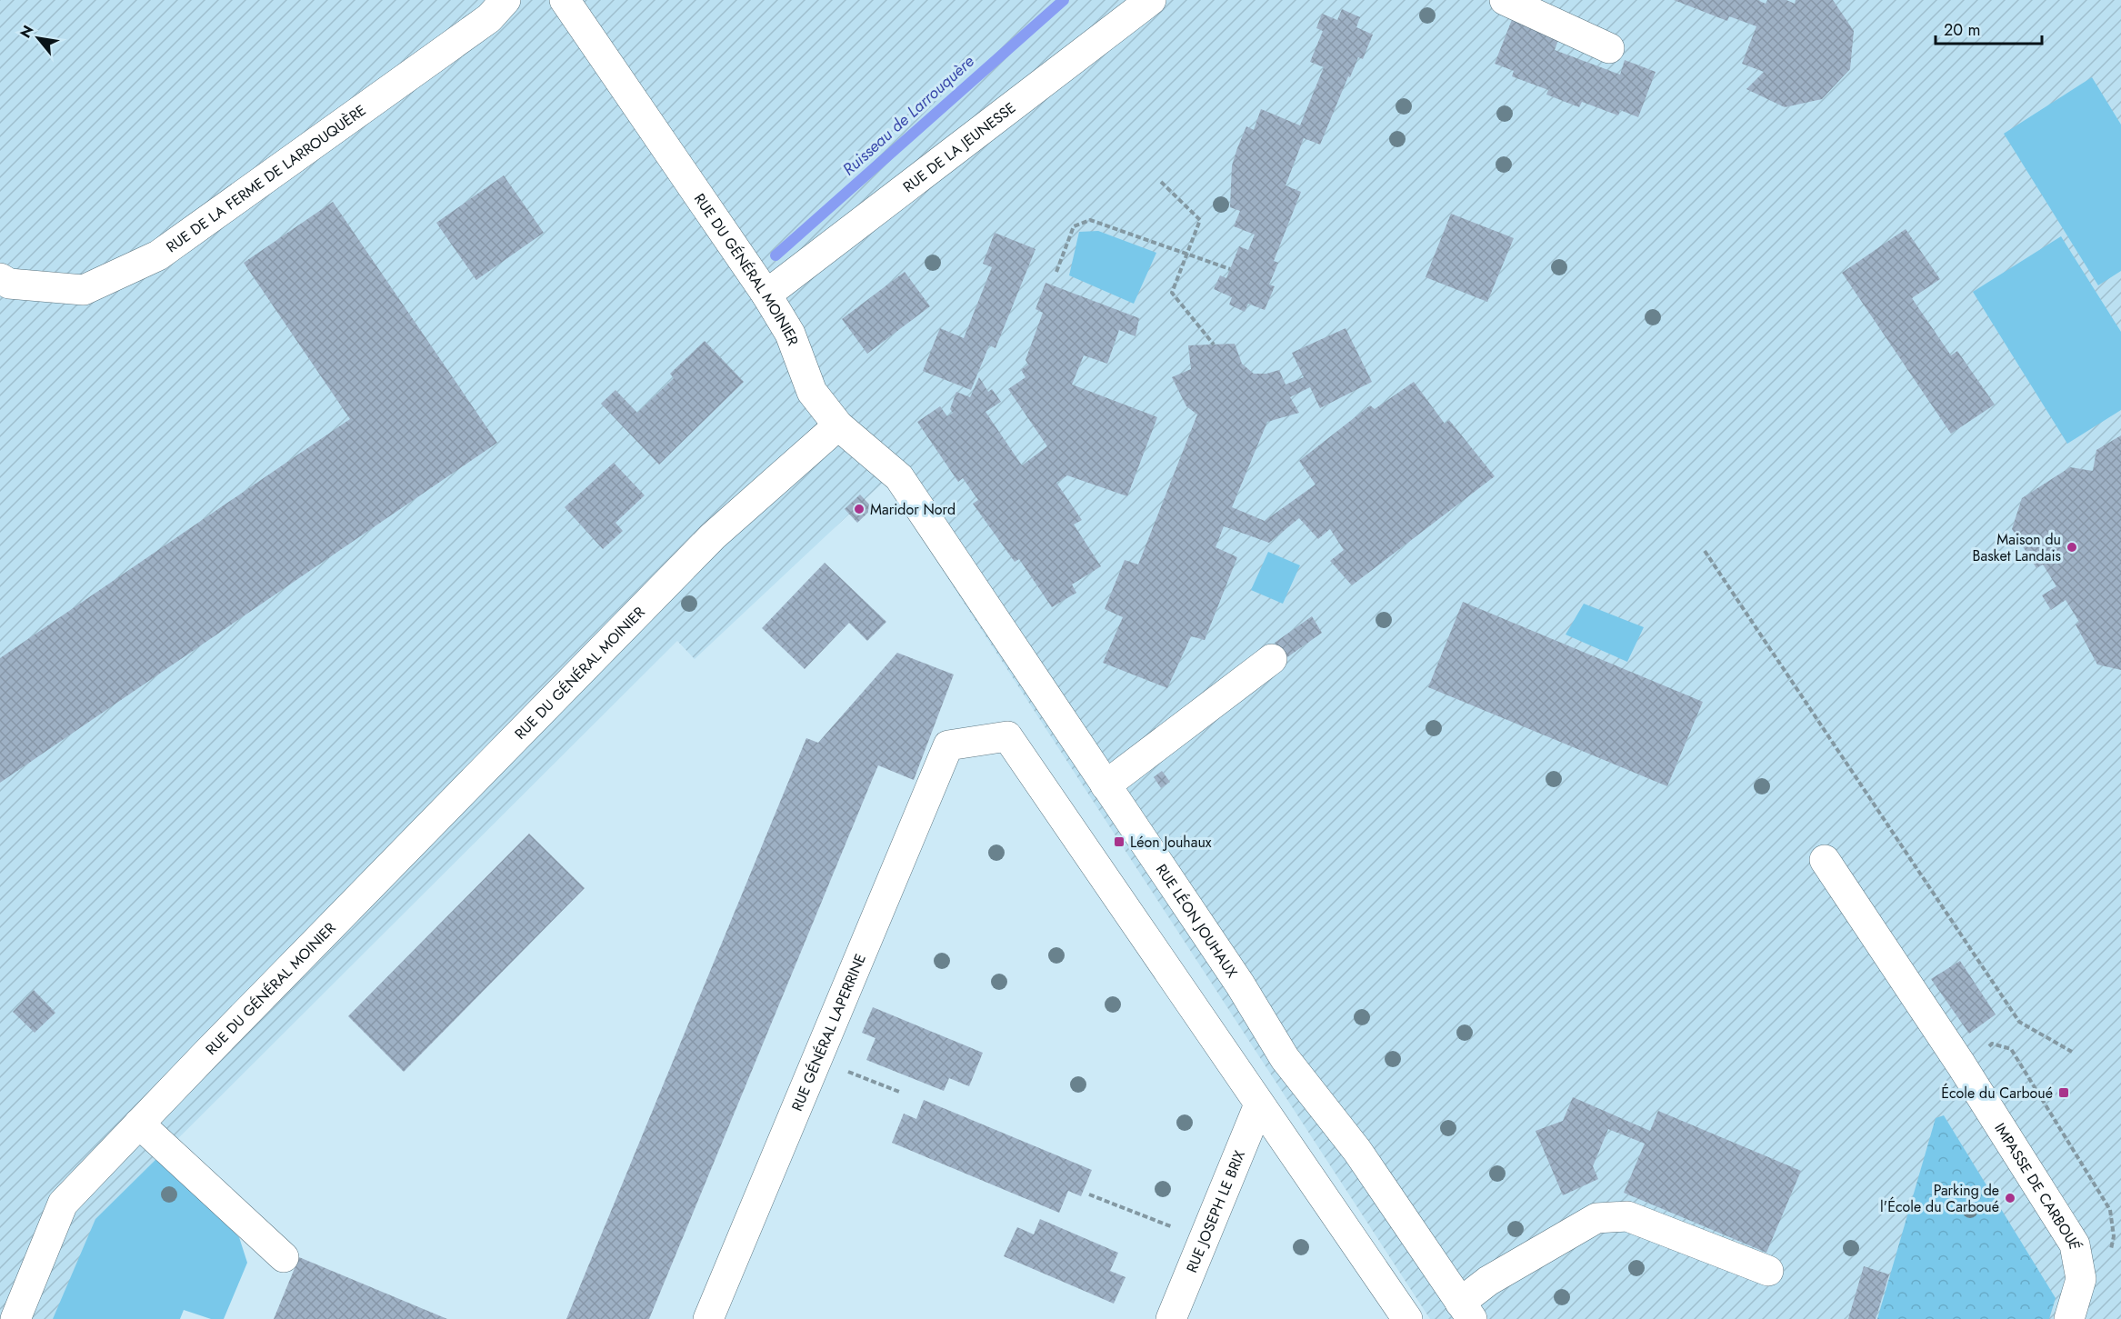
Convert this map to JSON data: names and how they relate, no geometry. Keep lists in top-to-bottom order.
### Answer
{
  "streets": {
    "street": [
      "RUE DE LA JEUNESSE",
      "RUE DE LA FERME DE LARROUQUÈRE",
      "RUE DU GÉNÉRAL MOINIER",
      "RUE LÉON JOUHAUX",
      "RUE GÉNÉRAL LAPERRINE",
      "IMPASSE DE CARBOUÉ",
      "RUE JOSEPH LE BRIX"
    ]
  },
  "crossings": [
    ["RUE DE LA JEUNESSE", "RUE DU GÉNÉRAL MOINIER"],
    ["RUE DU GÉNÉRAL MOINIER", "RUE LÉON JOUHAUX"],
    ["RUE GÉNÉRAL LAPERRINE", "RUE JOSEPH LE BRIX"]
  ],
  "water": ["Ruisseau de Larrouquère"],
  "places": {
    "other": ["Maridor Nord", "Maison du Basket Landais", "Parking de l'École du Carboué"],
    "transit": ["Léon Jouhaux", "École du Carboué"]
  },
  "scale_bar": "20 m",
  "north": "top left"
}
